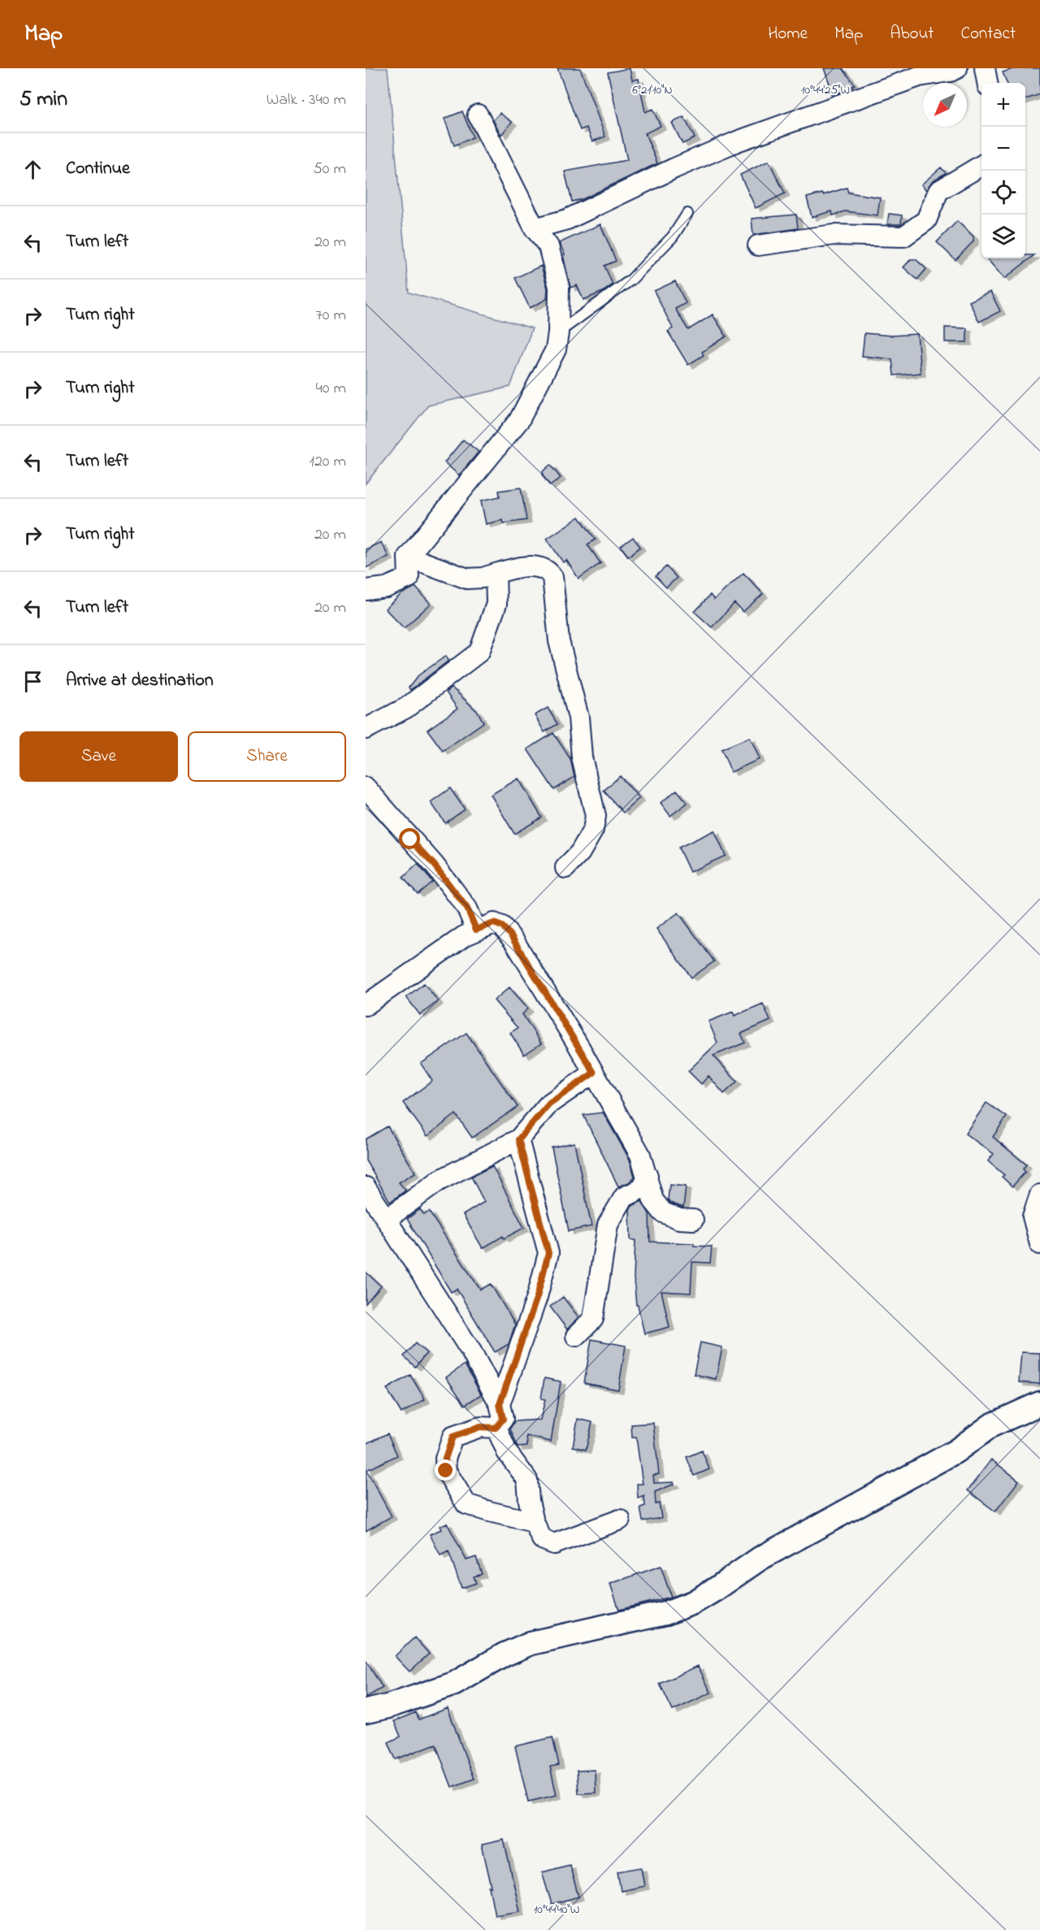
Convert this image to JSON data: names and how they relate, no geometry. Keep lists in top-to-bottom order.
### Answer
{
  "north": "bottom left",
  "page": {
    "header": "Map",
    "nav": [
      "Home",
      "Map",
      "About",
      "Contact"
    ],
    "heading": ["5 min", "Walk · 340 m"],
    "map_buttons": ["+", "−"],
    "list": [
      ["Continue", "50 m"],
      ["Turn left", "20 m"],
      ["Turn right", "70 m"],
      ["Turn right", "40 m"],
      ["Turn left", "120 m"],
      ["Turn right", "20 m"],
      ["Turn left", "20 m"],
      "Arrive at destination"
    ],
    "buttons": ["Save", "Share"]
  },
  "coordinates": ["6°21'10\"N", "10°44'25\"W", "10°44'40\"W"]
}
